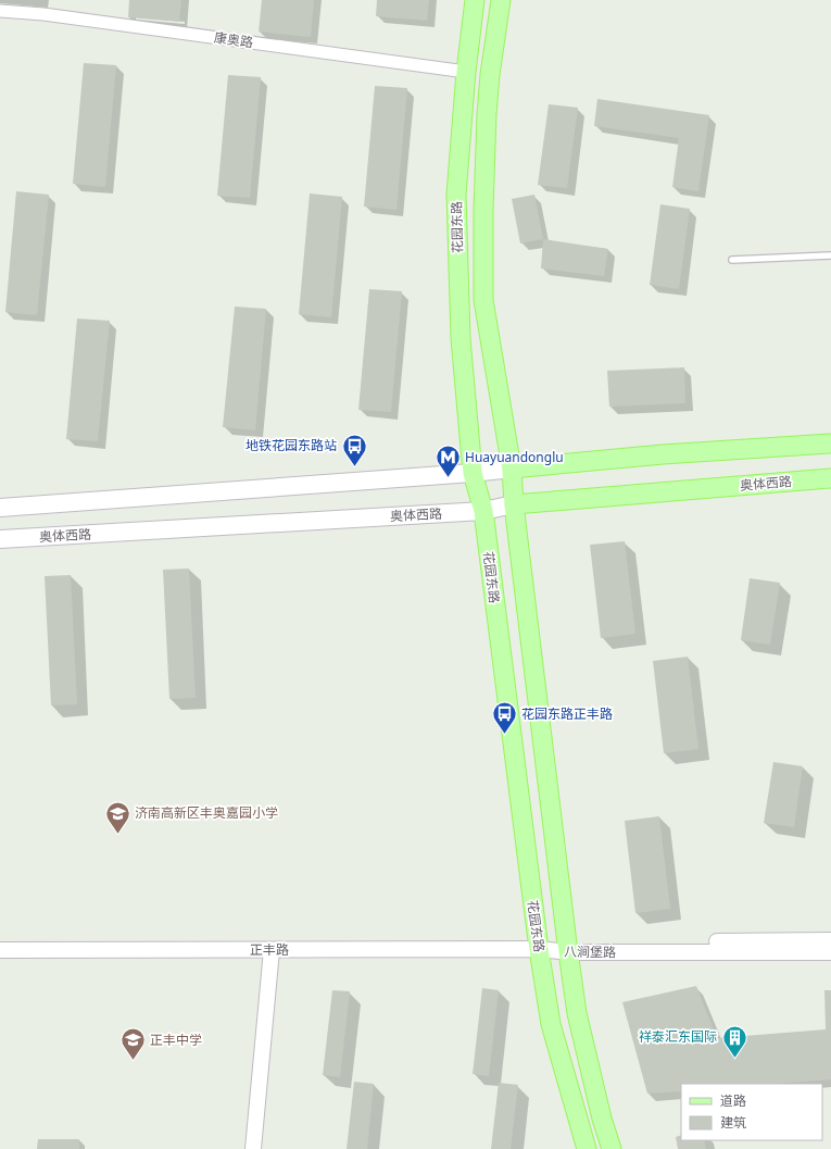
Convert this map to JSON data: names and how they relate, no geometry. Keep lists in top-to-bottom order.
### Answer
{
  "streets": {
    "main road": ["花园东路", "奥体西路"],
    "street": ["康奥路", "正丰路", "八涧堡路"]
  },
  "crossings": [
    ["康奥路", "花园东路"],
    ["花园东路", "奥体西路"],
    ["花园东路", "正丰路"],
    ["花园东路", "八涧堡路"],
    ["正丰路", "八涧堡路"]
  ],
  "places": {
    "bus stop": ["地铁花园东路站", "花园东路正丰路"],
    "metro station": ["Huayuandonglu"],
    "school or university": ["济南高新区丰奥嘉园小学", "正丰中学"],
    "building": ["祥泰汇东国际"]
  },
  "legend": ["道路", "建筑"]
}
